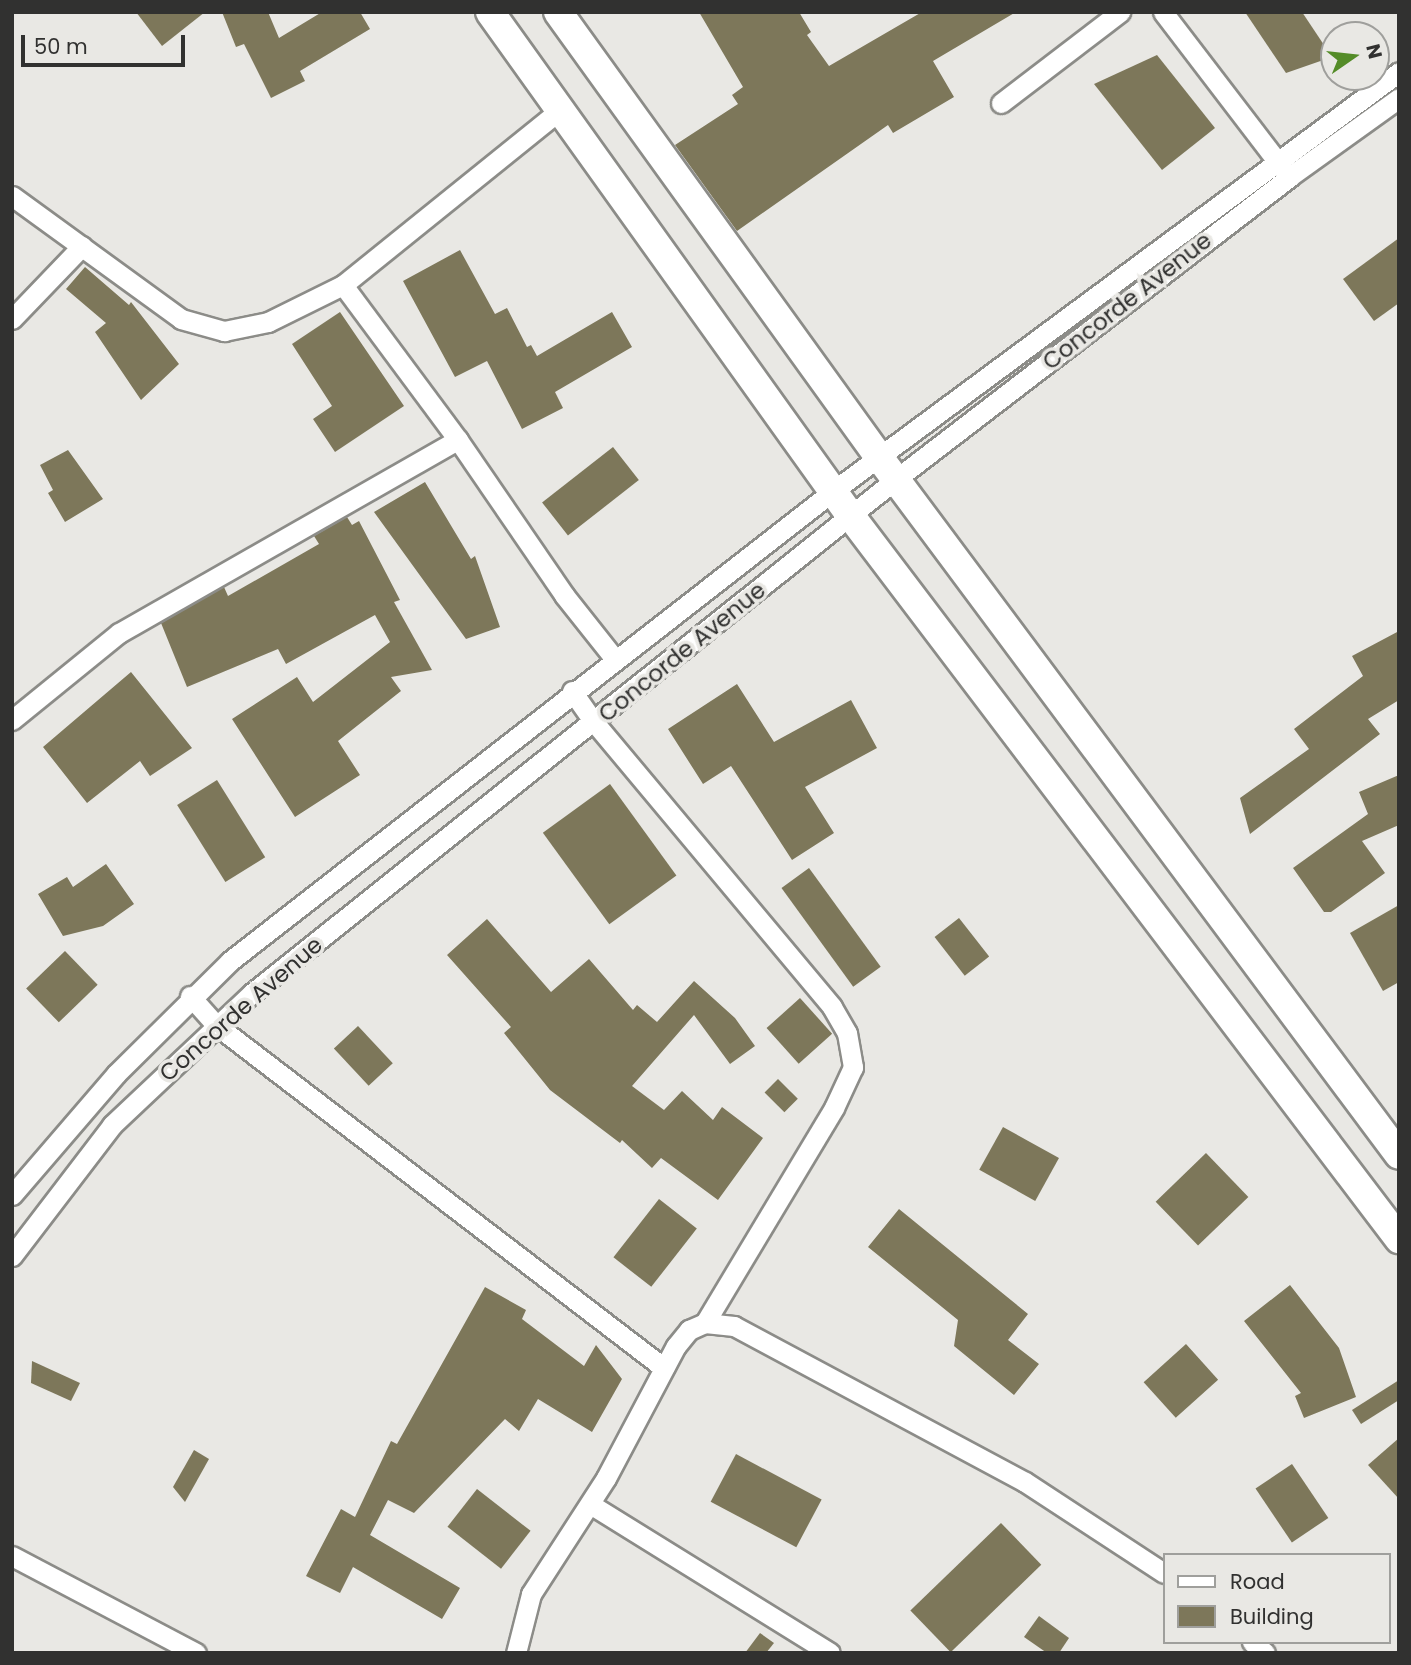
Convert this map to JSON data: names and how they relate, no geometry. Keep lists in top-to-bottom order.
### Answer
{
  "streets": {
    "street": ["Concorde Avenue"]
  },
  "legend": ["Road", "Building"],
  "scale_bar": "50 m",
  "north": "right"
}
